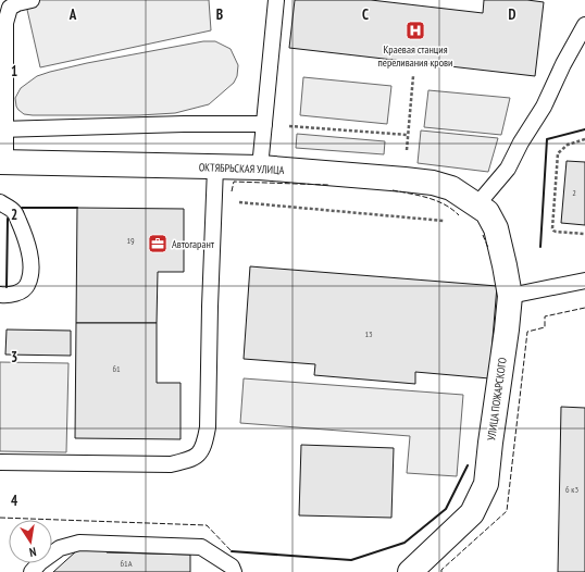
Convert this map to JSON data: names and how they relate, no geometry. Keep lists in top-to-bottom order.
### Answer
{
  "streets": {
    "street": ["ОКТЯБРЬСКАЯ УЛИЦА", "УЛИЦА ПОЖАРСКОГО"]
  },
  "crossings": [
    ["ОКТЯБРЬСКАЯ УЛИЦА", "УЛИЦА ПОЖАРСКОГО"]
  ],
  "places": {
    "hospital": ["Краевая станция переливания крови"],
    "office": ["Автогарант"]
  },
  "house_numbers": [
    "2",
    "19",
    "13",
    "61",
    "6 к3",
    "61А"
  ],
  "north": "bottom",
  "grid": {
    "columns": [
      "A",
      "B",
      "C",
      "D"
    ],
    "rows": [
      "1",
      "2",
      "3",
      "4"
    ]
  }
}
